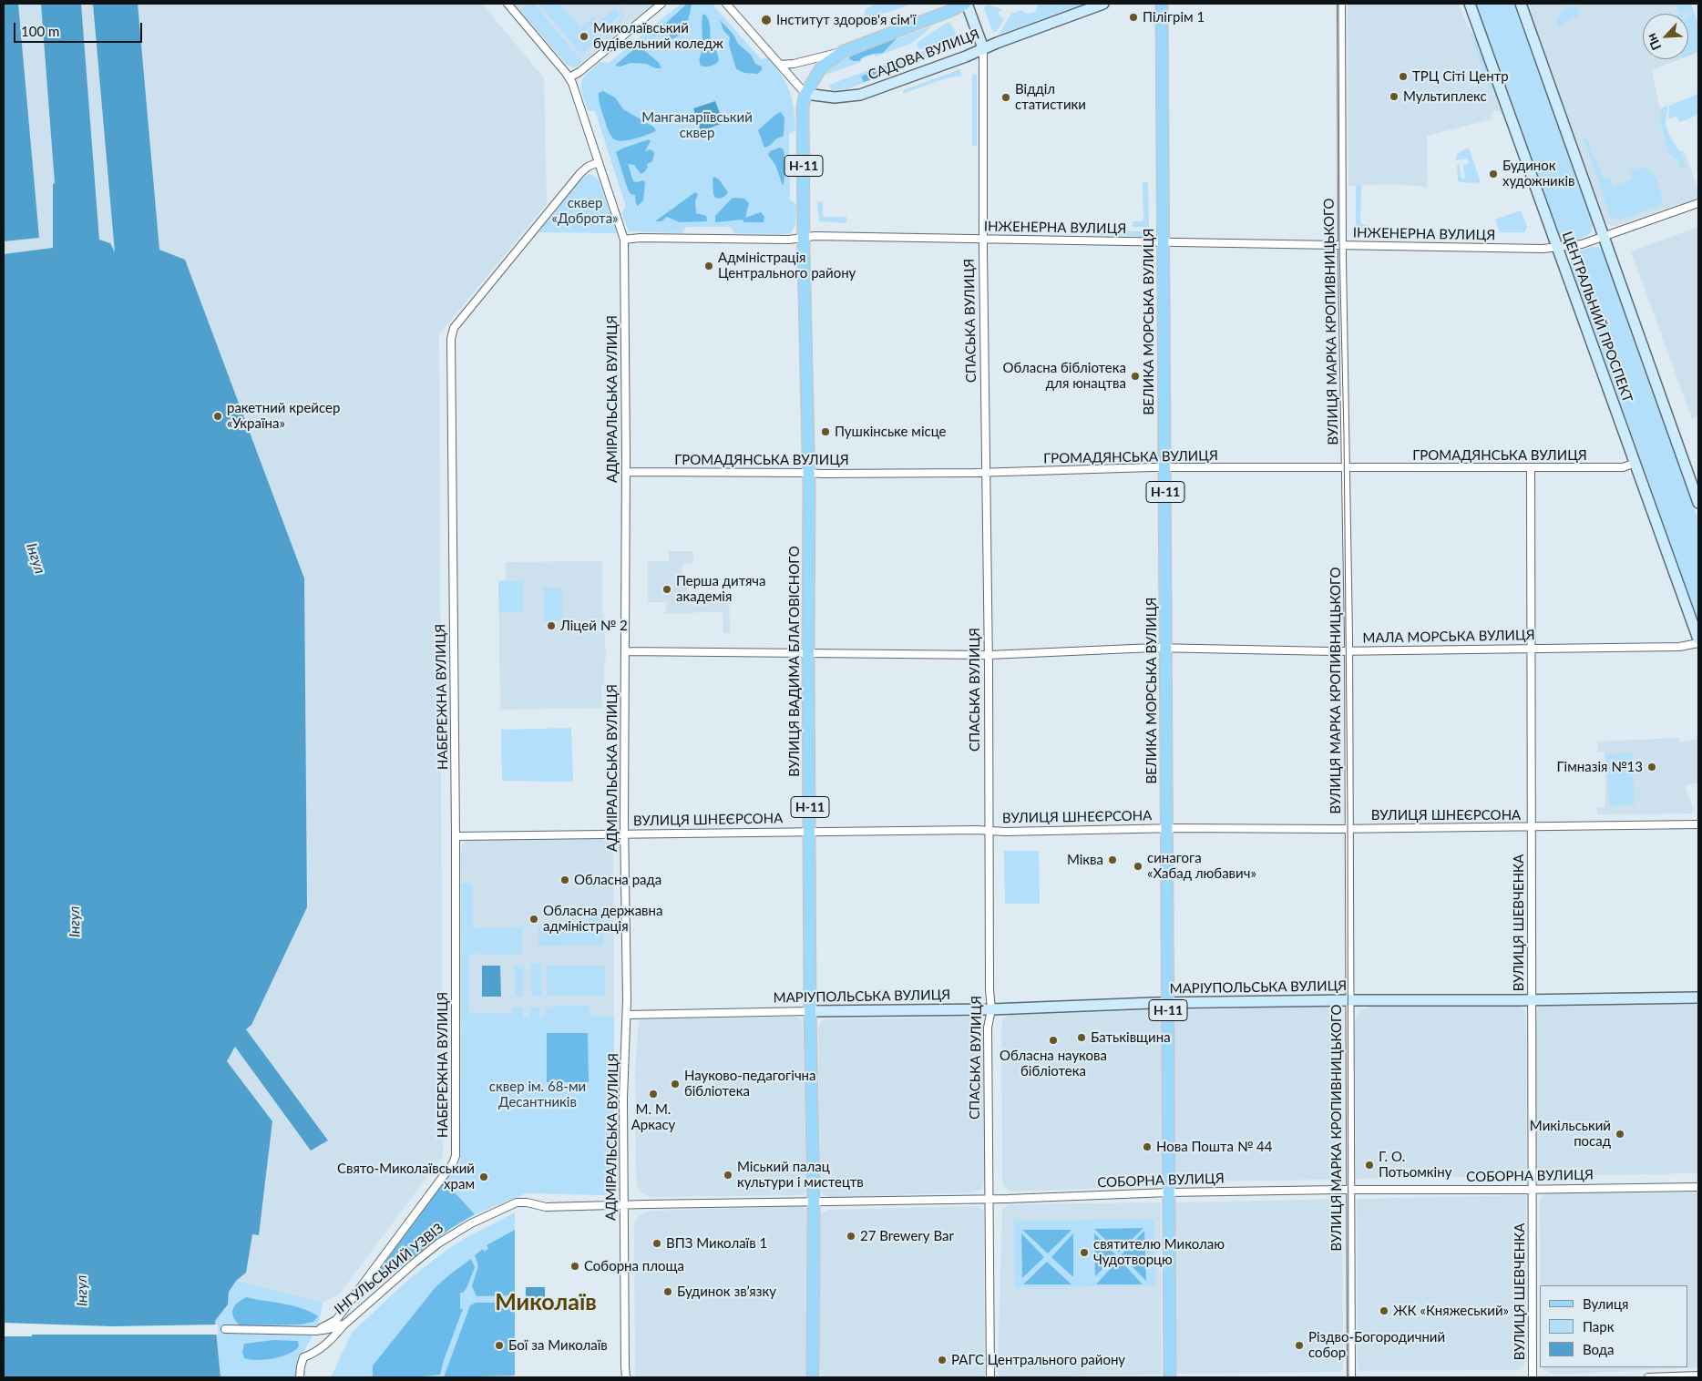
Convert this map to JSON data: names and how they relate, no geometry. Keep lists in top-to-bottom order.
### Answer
{
  "streets": {
    "main road": [
      "САДОВА ВУЛИЦЯ",
      "Н-11",
      "ЦЕНТРАЛЬНИЙ ПРОСПЕКТ",
      "СПАСЬКА ВУЛИЦЯ",
      "ВЕЛИКА МОРСЬКА ВУЛИЦЯ",
      "ВУЛИЦЯ ВАДИМА БЛАГОВІСНОГО",
      "МАРІУПОЛЬСЬКА ВУЛИЦЯ"
    ],
    "street": [
      "ІНЖЕНЕРНА ВУЛИЦЯ",
      "ВУЛИЦЯ МАРКА КРОПИВНИЦЬКОГО",
      "АДМІРАЛЬСЬКА ВУЛИЦЯ",
      "ГРОМАДЯНСЬКА ВУЛИЦЯ",
      "МАЛА МОРСЬКА ВУЛИЦЯ",
      "НАБЕРЕЖНА ВУЛИЦЯ",
      "ВУЛИЦЯ ШНЕЄРСОНА",
      "ВУЛИЦЯ ШЕВЧЕНКА",
      "СОБОРНА ВУЛИЦЯ",
      "ІНГУЛЬСЬКИЙ УЗВІЗ"
    ]
  },
  "crossings": [
    ["САДОВА ВУЛИЦЯ", "Н-11"],
    ["САДОВА ВУЛИЦЯ", "СПАСЬКА ВУЛИЦЯ"],
    ["САДОВА ВУЛИЦЯ", "ВУЛИЦЯ ВАДИМА БЛАГОВІСНОГО"],
    ["Н-11", "СПАСЬКА ВУЛИЦЯ"],
    ["Н-11", "ВУЛИЦЯ ВАДИМА БЛАГОВІСНОГО"],
    ["ІНЖЕНЕРНА ВУЛИЦЯ", "ЦЕНТРАЛЬНИЙ ПРОСПЕКТ"],
    ["ІНЖЕНЕРНА ВУЛИЦЯ", "СПАСЬКА ВУЛИЦЯ"],
    ["ІНЖЕНЕРНА ВУЛИЦЯ", "ВЕЛИКА МОРСЬКА ВУЛИЦЯ"],
    ["ІНЖЕНЕРНА ВУЛИЦЯ", "ВУЛИЦЯ МАРКА КРОПИВНИЦЬКОГО"],
    ["ІНЖЕНЕРНА ВУЛИЦЯ", "АДМІРАЛЬСЬКА ВУЛИЦЯ"],
    ["ІНЖЕНЕРНА ВУЛИЦЯ", "ВУЛИЦЯ ВАДИМА БЛАГОВІСНОГО"],
    ["ЦЕНТРАЛЬНИЙ ПРОСПЕКТ", "ГРОМАДЯНСЬКА ВУЛИЦЯ"],
    ["СПАСЬКА ВУЛИЦЯ", "ГРОМАДЯНСЬКА ВУЛИЦЯ"],
    ["СПАСЬКА ВУЛИЦЯ", "МАЛА МОРСЬКА ВУЛИЦЯ"],
    ["СПАСЬКА ВУЛИЦЯ", "ВУЛИЦЯ ШНЕЄРСОНА"],
    ["СПАСЬКА ВУЛИЦЯ", "МАРІУПОЛЬСЬКА ВУЛИЦЯ"],
    ["СПАСЬКА ВУЛИЦЯ", "СОБОРНА ВУЛИЦЯ"],
    ["ВЕЛИКА МОРСЬКА ВУЛИЦЯ", "ГРОМАДЯНСЬКА ВУЛИЦЯ"],
    ["ВЕЛИКА МОРСЬКА ВУЛИЦЯ", "МАЛА МОРСЬКА ВУЛИЦЯ"],
    ["ВЕЛИКА МОРСЬКА ВУЛИЦЯ", "ВУЛИЦЯ ШНЕЄРСОНА"],
    ["ВЕЛИКА МОРСЬКА ВУЛИЦЯ", "МАРІУПОЛЬСЬКА ВУЛИЦЯ"],
    ["ВЕЛИКА МОРСЬКА ВУЛИЦЯ", "СОБОРНА ВУЛИЦЯ"],
    ["ВУЛИЦЯ МАРКА КРОПИВНИЦЬКОГО", "ГРОМАДЯНСЬКА ВУЛИЦЯ"],
    ["ВУЛИЦЯ МАРКА КРОПИВНИЦЬКОГО", "МАЛА МОРСЬКА ВУЛИЦЯ"],
    ["ВУЛИЦЯ МАРКА КРОПИВНИЦЬКОГО", "ВУЛИЦЯ ШНЕЄРСОНА"],
    ["ВУЛИЦЯ МАРКА КРОПИВНИЦЬКОГО", "МАРІУПОЛЬСЬКА ВУЛИЦЯ"],
    ["ВУЛИЦЯ МАРКА КРОПИВНИЦЬКОГО", "СОБОРНА ВУЛИЦЯ"],
    ["АДМІРАЛЬСЬКА ВУЛИЦЯ", "ГРОМАДЯНСЬКА ВУЛИЦЯ"],
    ["АДМІРАЛЬСЬКА ВУЛИЦЯ", "МАЛА МОРСЬКА ВУЛИЦЯ"],
    ["АДМІРАЛЬСЬКА ВУЛИЦЯ", "НАБЕРЕЖНА ВУЛИЦЯ"],
    ["АДМІРАЛЬСЬКА ВУЛИЦЯ", "ВУЛИЦЯ ШНЕЄРСОНА"],
    ["АДМІРАЛЬСЬКА ВУЛИЦЯ", "МАРІУПОЛЬСЬКА ВУЛИЦЯ"],
    ["АДМІРАЛЬСЬКА ВУЛИЦЯ", "СОБОРНА ВУЛИЦЯ"],
    ["АДМІРАЛЬСЬКА ВУЛИЦЯ", "ІНГУЛЬСЬКИЙ УЗВІЗ"],
    ["ГРОМАДЯНСЬКА ВУЛИЦЯ", "ВУЛИЦЯ ВАДИМА БЛАГОВІСНОГО"],
    ["ГРОМАДЯНСЬКА ВУЛИЦЯ", "ВУЛИЦЯ ШЕВЧЕНКА"],
    ["МАЛА МОРСЬКА ВУЛИЦЯ", "ВУЛИЦЯ ВАДИМА БЛАГОВІСНОГО"],
    ["МАЛА МОРСЬКА ВУЛИЦЯ", "ВУЛИЦЯ ШЕВЧЕНКА"],
    ["ВУЛИЦЯ ВАДИМА БЛАГОВІСНОГО", "ВУЛИЦЯ ШНЕЄРСОНА"],
    ["ВУЛИЦЯ ВАДИМА БЛАГОВІСНОГО", "МАРІУПОЛЬСЬКА ВУЛИЦЯ"],
    ["ВУЛИЦЯ ВАДИМА БЛАГОВІСНОГО", "СОБОРНА ВУЛИЦЯ"],
    ["НАБЕРЕЖНА ВУЛИЦЯ", "ВУЛИЦЯ ШНЕЄРСОНА"],
    ["НАБЕРЕЖНА ВУЛИЦЯ", "ІНГУЛЬСЬКИЙ УЗВІЗ"],
    ["ВУЛИЦЯ ШНЕЄРСОНА", "ВУЛИЦЯ ШЕВЧЕНКА"],
    ["ВУЛИЦЯ ШЕВЧЕНКА", "МАРІУПОЛЬСЬКА ВУЛИЦЯ"],
    ["ВУЛИЦЯ ШЕВЧЕНКА", "СОБОРНА ВУЛИЦЯ"],
    ["СОБОРНА ВУЛИЦЯ", "ІНГУЛЬСЬКИЙ УЗВІЗ"]
  ],
  "districts": ["Миколаїв"],
  "water": ["Інгул"],
  "parks": ["Манганаріївський сквер", "сквер «Доброта»", "сквер ім. 68-ми Десантників"],
  "places": [
    "Пілігрім 1",
    "Інститут здоров'я сім'ї",
    "Миколаївський будівельний коледж",
    "ТРЦ Сіті Центр",
    "Мультиплекс",
    "Відділ статистики",
    "Будинок художників",
    "Адміністрація Центрального району",
    "Обласна бібліотека для юнацтва",
    "ракетний крейсер «Україна»",
    "Пушкінське місце",
    "Перша дитяча академія",
    "Ліцей № 2",
    "Гімназія №13",
    "Міква",
    "синагога «Хабад любавич»",
    "Обласна рада",
    "Обласна державна адміністрація",
    "Батьківщина",
    "Обласна наукова бібліотека",
    "Науково-педагогічна бібліотека",
    "М. М. Аркасу",
    "Микільський посад",
    "Нова Пошта № 44",
    "Г. О. Потьомкіну",
    "Міський палац культури і мистецтв",
    "Свято-Миколаївський храм",
    "27 Brewery Bar",
    "ВПЗ Миколаїв 1",
    "святителю Миколаю Чудотворцю",
    "Соборна площа",
    "Будинок зв’язку",
    "ЖК «Княжеський»",
    "Бої за Миколаїв",
    "Різдво-Богородичний собор",
    "РАГС Центрального району"
  ],
  "legend": ["Вулиця", "Парк", "Вода"],
  "scale_bar": "100 m",
  "north": "bottom left"
}
